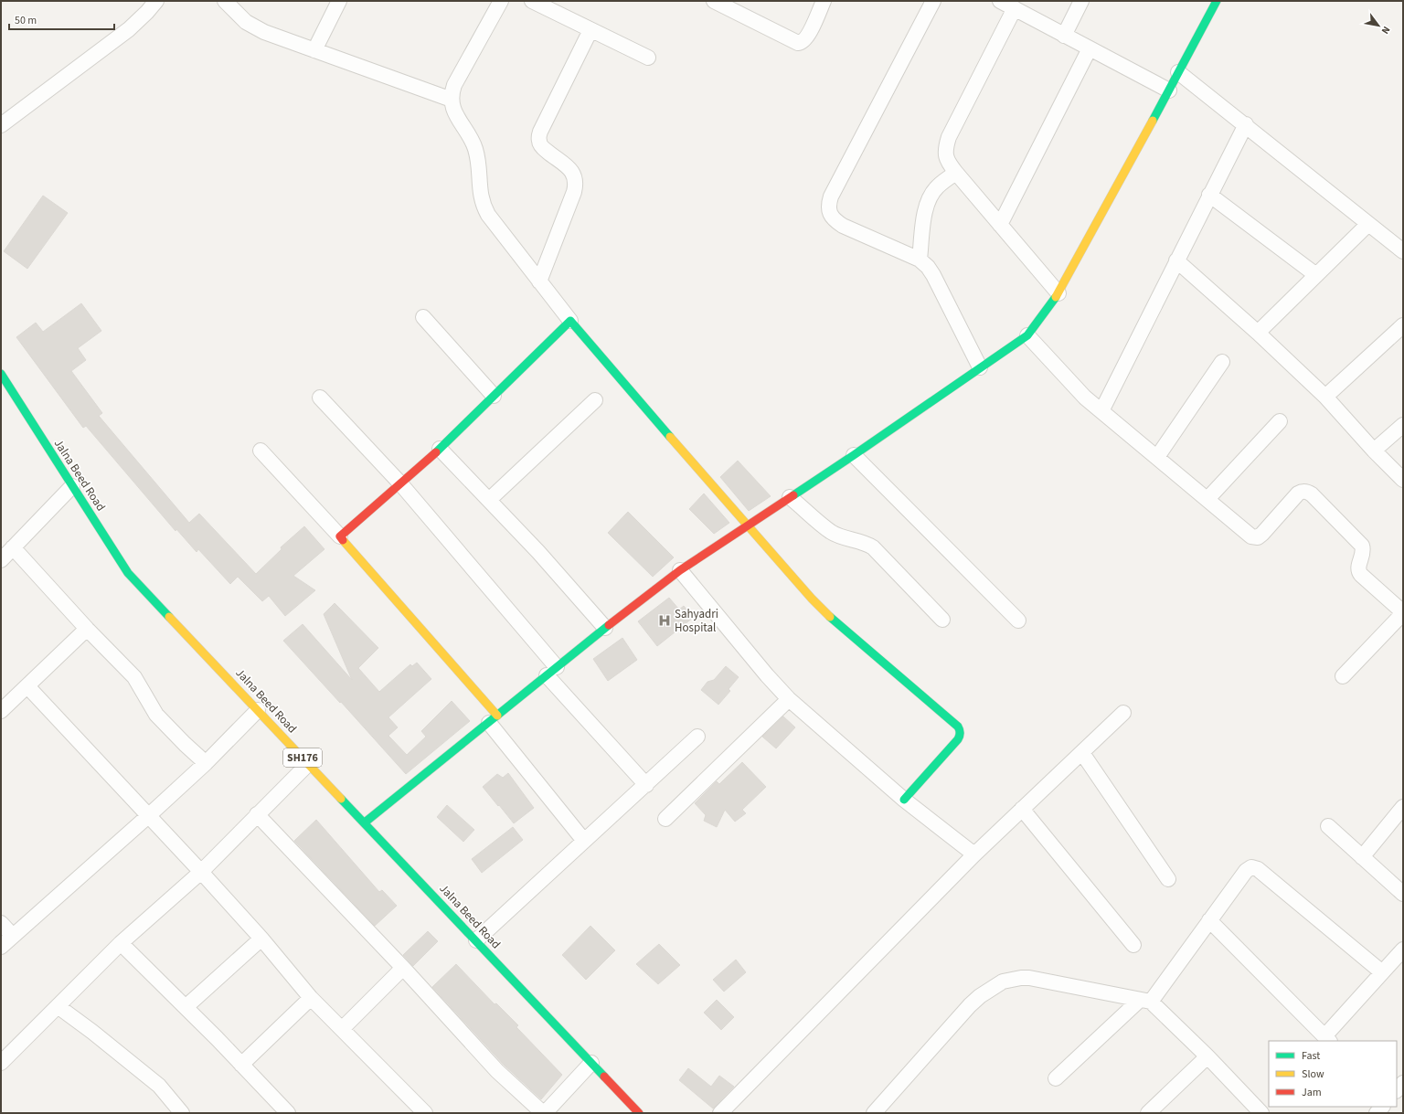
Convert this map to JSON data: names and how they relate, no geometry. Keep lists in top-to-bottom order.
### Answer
{
  "streets": {
    "street": ["Jalna Beed Road", "SH176"]
  },
  "places": {
    "hospital": ["Sahyadri Hospital"]
  },
  "legend": ["Fast", "Slow", "Jam"],
  "scale_bar": "50 m",
  "north": "bottom right"
}
